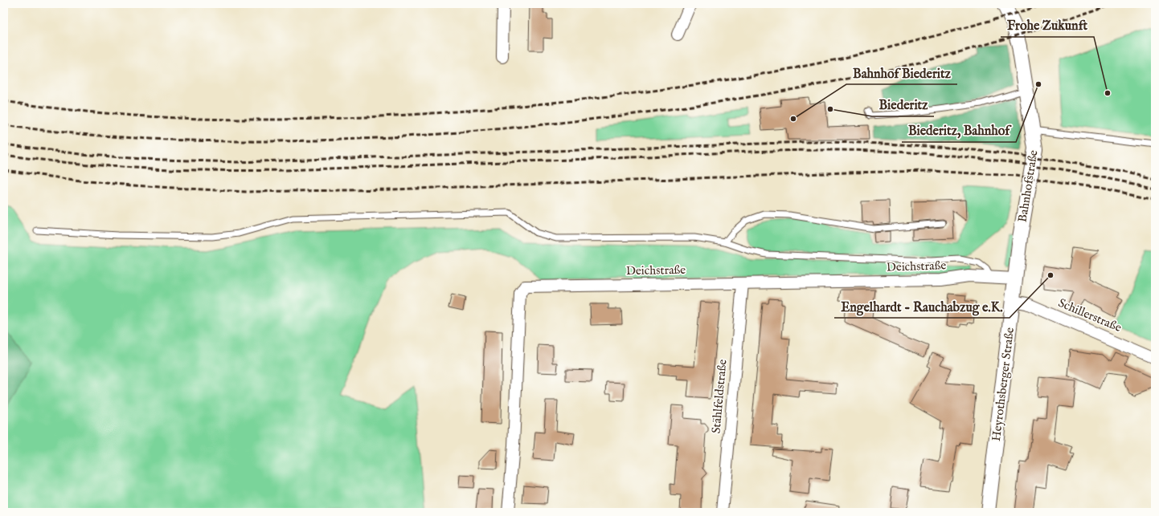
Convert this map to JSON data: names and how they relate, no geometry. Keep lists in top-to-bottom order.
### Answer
{
  "streets": {
    "street": [
      "Bahnhofstraße",
      "Deichstraße",
      "Schillerstraße",
      "Heyrothsberger Straße",
      "Stählfeldstraße"
    ]
  },
  "crossings": [
    ["Bahnhofstraße", "Heyrothsberger Straße"],
    ["Deichstraße", "Heyrothsberger Straße"],
    ["Deichstraße", "Stählfeldstraße"],
    ["Schillerstraße", "Heyrothsberger Straße"]
  ],
  "places": [
    "Biederitz, Bahnhof",
    "Frohe Zukunft",
    "Biederitz",
    "Bahnhof Biederitz",
    "Engelhardt - Rauchabzug e.K."
  ]
}
